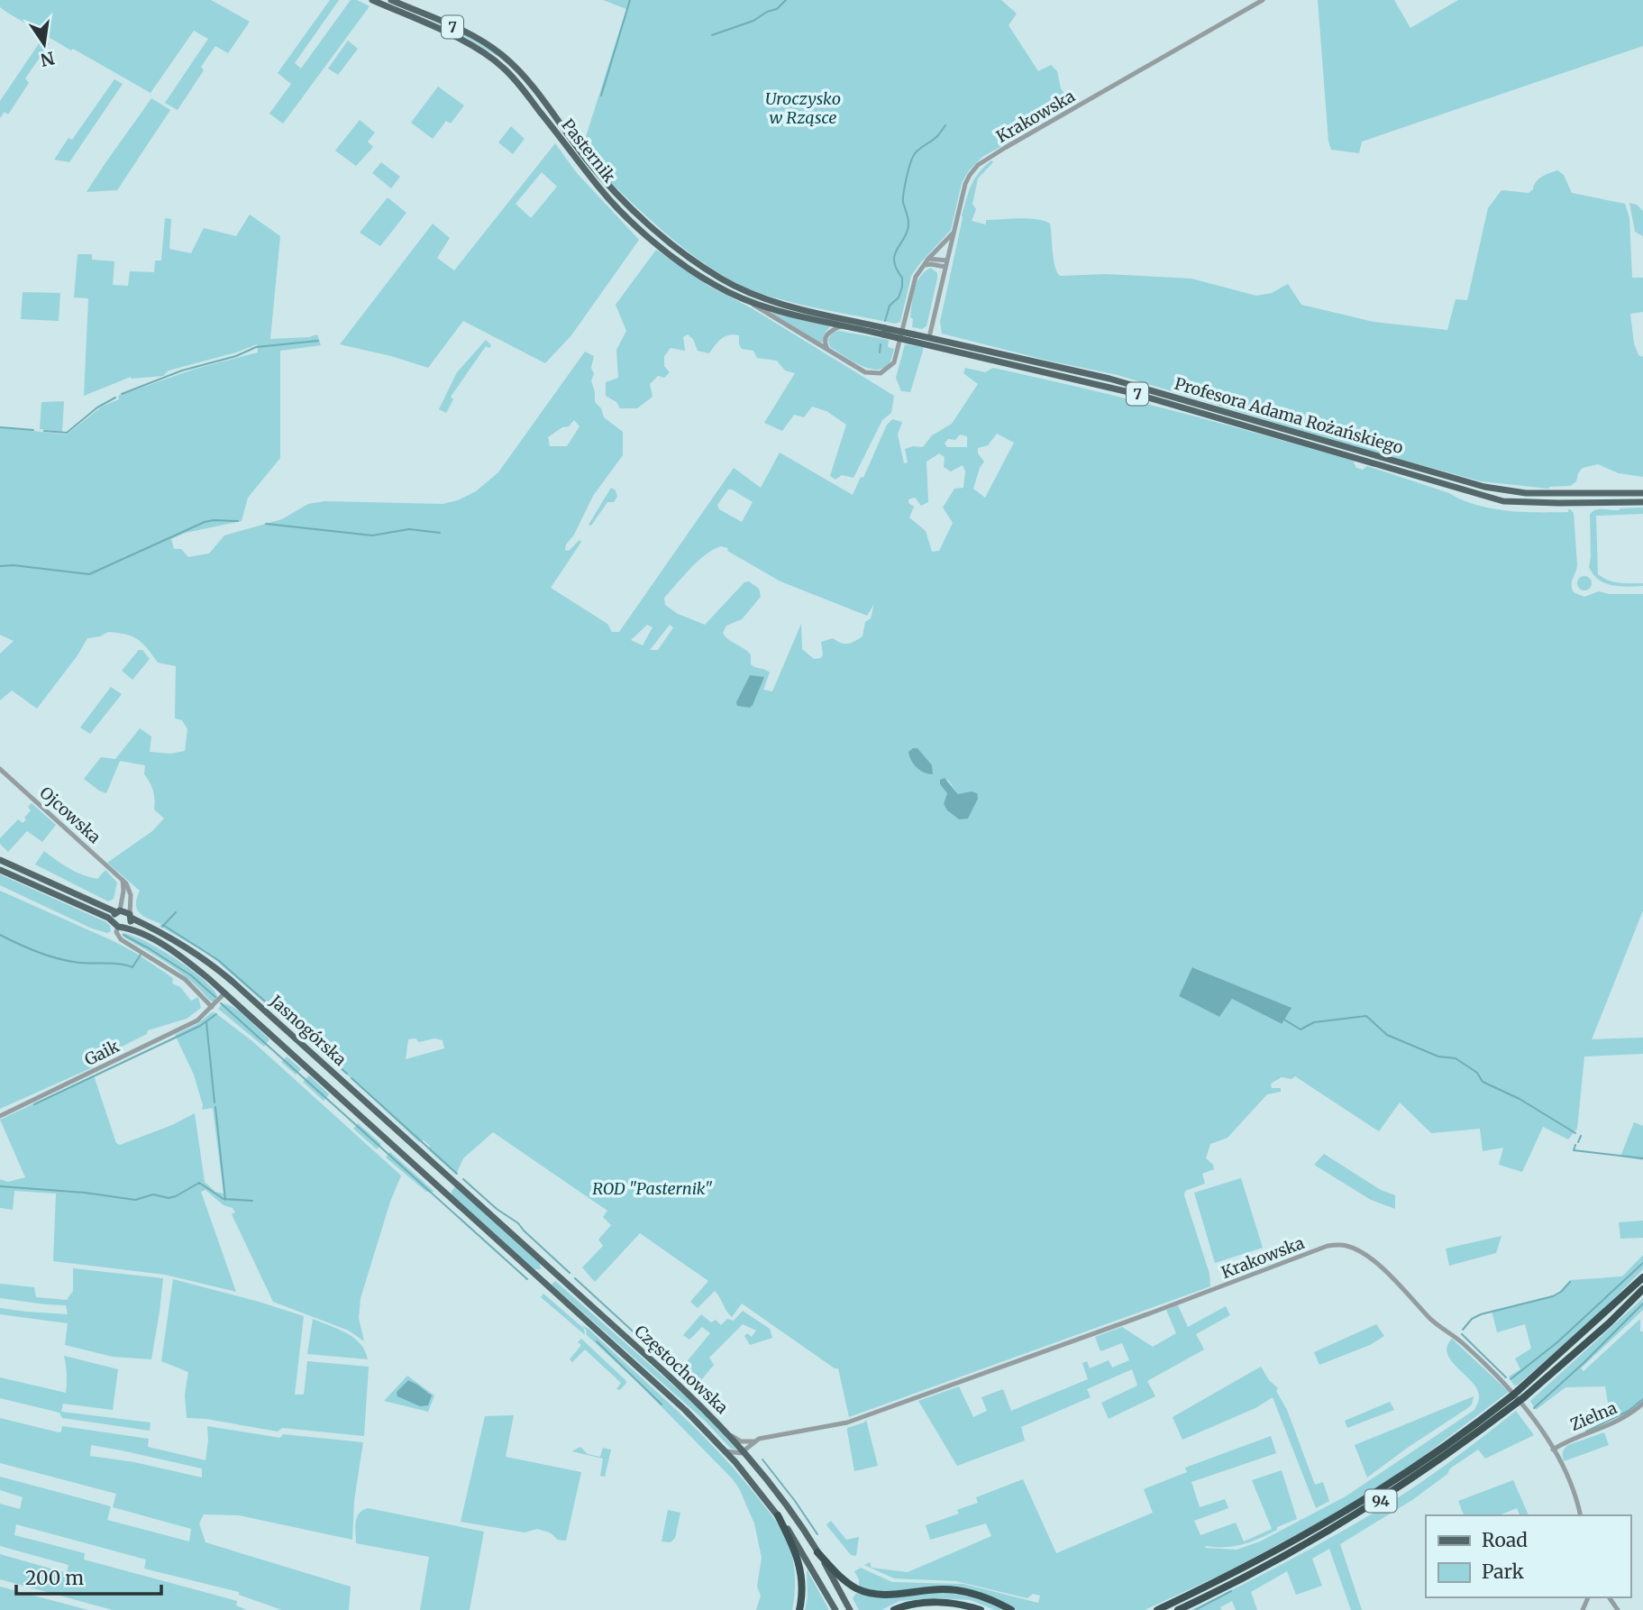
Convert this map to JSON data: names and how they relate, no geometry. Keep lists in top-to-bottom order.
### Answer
{
  "streets": {
    "highway": ["94"],
    "main road": [
      "7",
      "Pasternik",
      "Profesora Adama Rożańskiego",
      "Jasnogórska",
      "Częstochowska"
    ],
    "street": [
      "Krakowska",
      "Ojcowska",
      "Gaik",
      "Zielna"
    ]
  },
  "crossings": [
    ["Krakowska", "Profesora Adama Rożańskiego"],
    ["Krakowska", "Zielna"],
    ["Pasternik", "Profesora Adama Rożańskiego"],
    ["Jasnogórska", "Gaik"],
    ["Jasnogórska", "Częstochowska"]
  ],
  "parks": ["Uroczysko w Rząsce", "ROD \"Pasternik\""],
  "legend": ["Road", "Park"],
  "scale_bar": "200 m",
  "north": "bottom"
}
